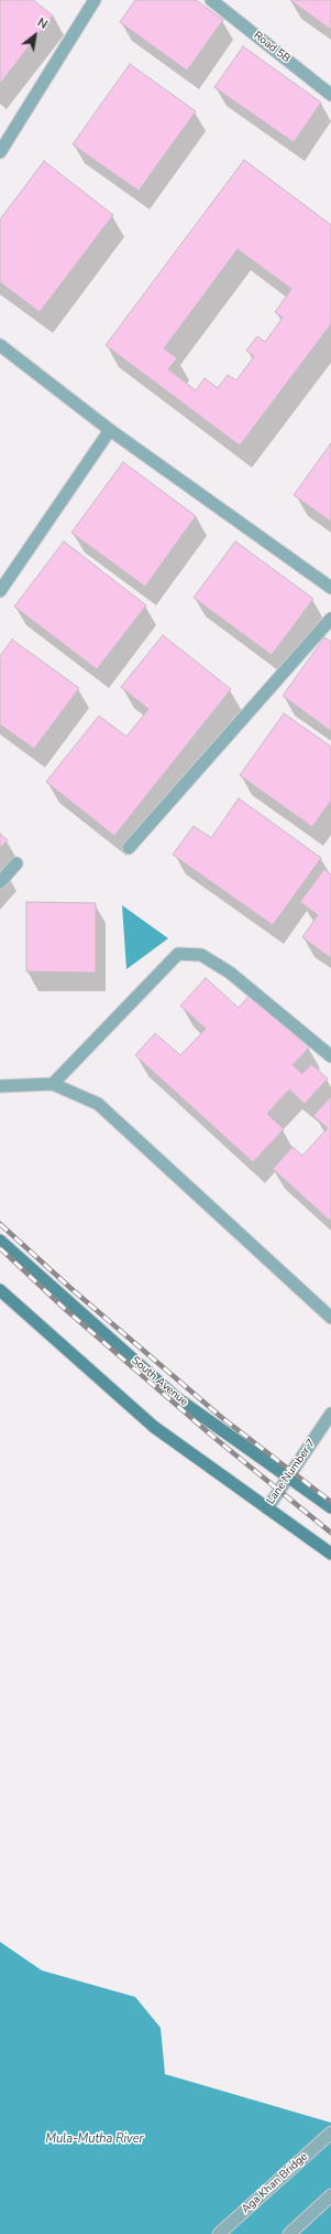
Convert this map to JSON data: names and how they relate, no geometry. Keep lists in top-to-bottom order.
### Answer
{
  "streets": {
    "main road": ["South Avenue"],
    "street": ["Road 5B", "Lane Number 7", "Aga Khan Bridge"]
  },
  "crossings": [
    ["South Avenue", "Lane Number 7"]
  ],
  "water": ["Mula-Mutha River"],
  "north": "top right"
}
